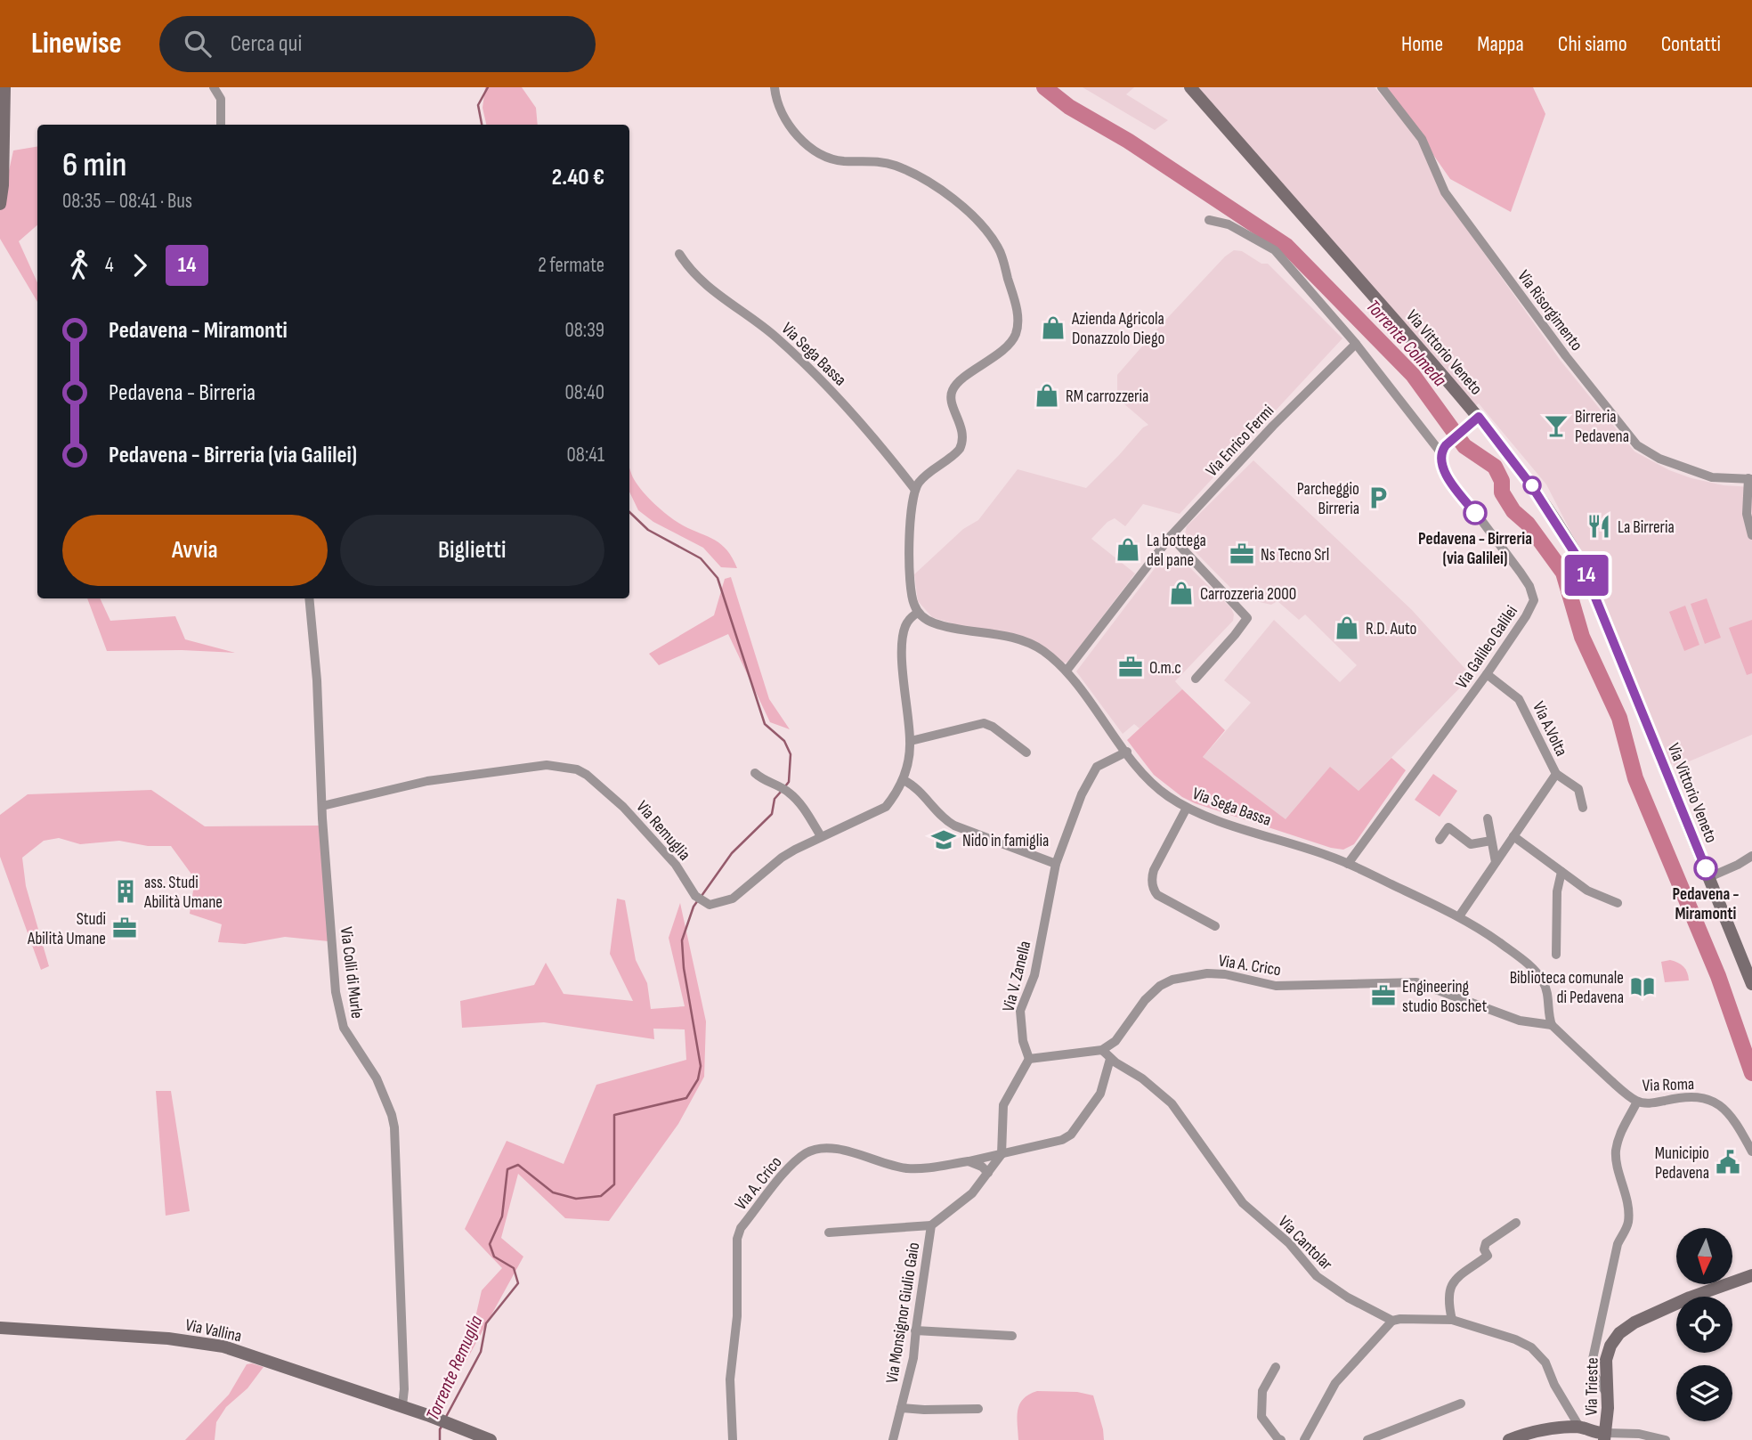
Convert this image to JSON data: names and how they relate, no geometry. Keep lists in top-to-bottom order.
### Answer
{
  "streets": {
    "main road": ["Via Vittorio Veneto", "Via Vallina", "Via Trieste"],
    "street": [
      "Via Risorgimento",
      "Via Sega Bassa",
      "Via Enrico Fermi",
      "Via Galileo Galilei",
      "Via A.Volta",
      "Via Remuglia",
      "Via A. Crico",
      "Via Colli di Murle",
      "Via V. Zanella",
      "Via Roma",
      "Via Cantolar",
      "Via Monsignor Giulio Gaio"
    ]
  },
  "crossings": [
    ["Via Sega Bassa", "Via Enrico Fermi"],
    ["Via Sega Bassa", "Via Galileo Galilei"],
    ["Via Sega Bassa", "Via A.Volta"],
    ["Via Sega Bassa", "Via Remuglia"],
    ["Via Sega Bassa", "Via A. Crico"],
    ["Via Sega Bassa", "Via V. Zanella"],
    ["Via Sega Bassa", "Via Roma"],
    ["Via Galileo Galilei", "Via A.Volta"],
    ["Via Remuglia", "Via Colli di Murle"],
    ["Via A. Crico", "Via Roma"],
    ["Via A. Crico", "Via Cantolar"],
    ["Via A. Crico", "Via Monsignor Giulio Gaio"],
    ["Via Colli di Murle", "Via Vallina"]
  ],
  "water": ["Torrente Colmeda", "Torrente Remuglia"],
  "places": {
    "shop": [
      "Azienda Agricola Donazzolo Diego",
      "RM carrozzeria",
      "La bottega del pane",
      "Carrozzeria 2000",
      "R.D. Auto"
    ],
    "bar": ["Birreria Pedavena"],
    "parking": ["Parcheggio Birreria"],
    "other": ["Pedavena - Birreria (via Galilei)", "Pedavena - Miramonti"],
    "restaurant": ["La Birreria"],
    "office": [
      "Ns Tecno Srl",
      "O.m.c",
      "Studi Abilità Umane",
      "Engineering studio Boschet"
    ],
    "school or university": ["Nido in famiglia"],
    "building": ["ass. Studi Abilità Umane"],
    "library": ["Biblioteca comunale di Pedavena"],
    "public building": ["Municipio Pedavena"]
  },
  "lines": ["bus line 14"],
  "north": "bottom",
  "page": {
    "header": "Linewise",
    "search": "Cerca qui",
    "nav": [
      "Home",
      "Mappa",
      "Chi siamo",
      "Contatti"
    ],
    "on_map": "14",
    "heading": ["6 min", "08:35 – 08:41 · Bus", "2.40 €"],
    "legs": ["4", "14", "2 fermate"],
    "list": [
      {
        "name": "Pedavena - Miramonti",
        "value": "08:39"
      },
      {
        "name": "Pedavena - Birreria",
        "value": "08:40"
      },
      {
        "name": "Pedavena - Birreria (via Galilei)",
        "value": "08:41"
      }
    ],
    "buttons": ["Avvia", "Biglietti"]
  }
}
